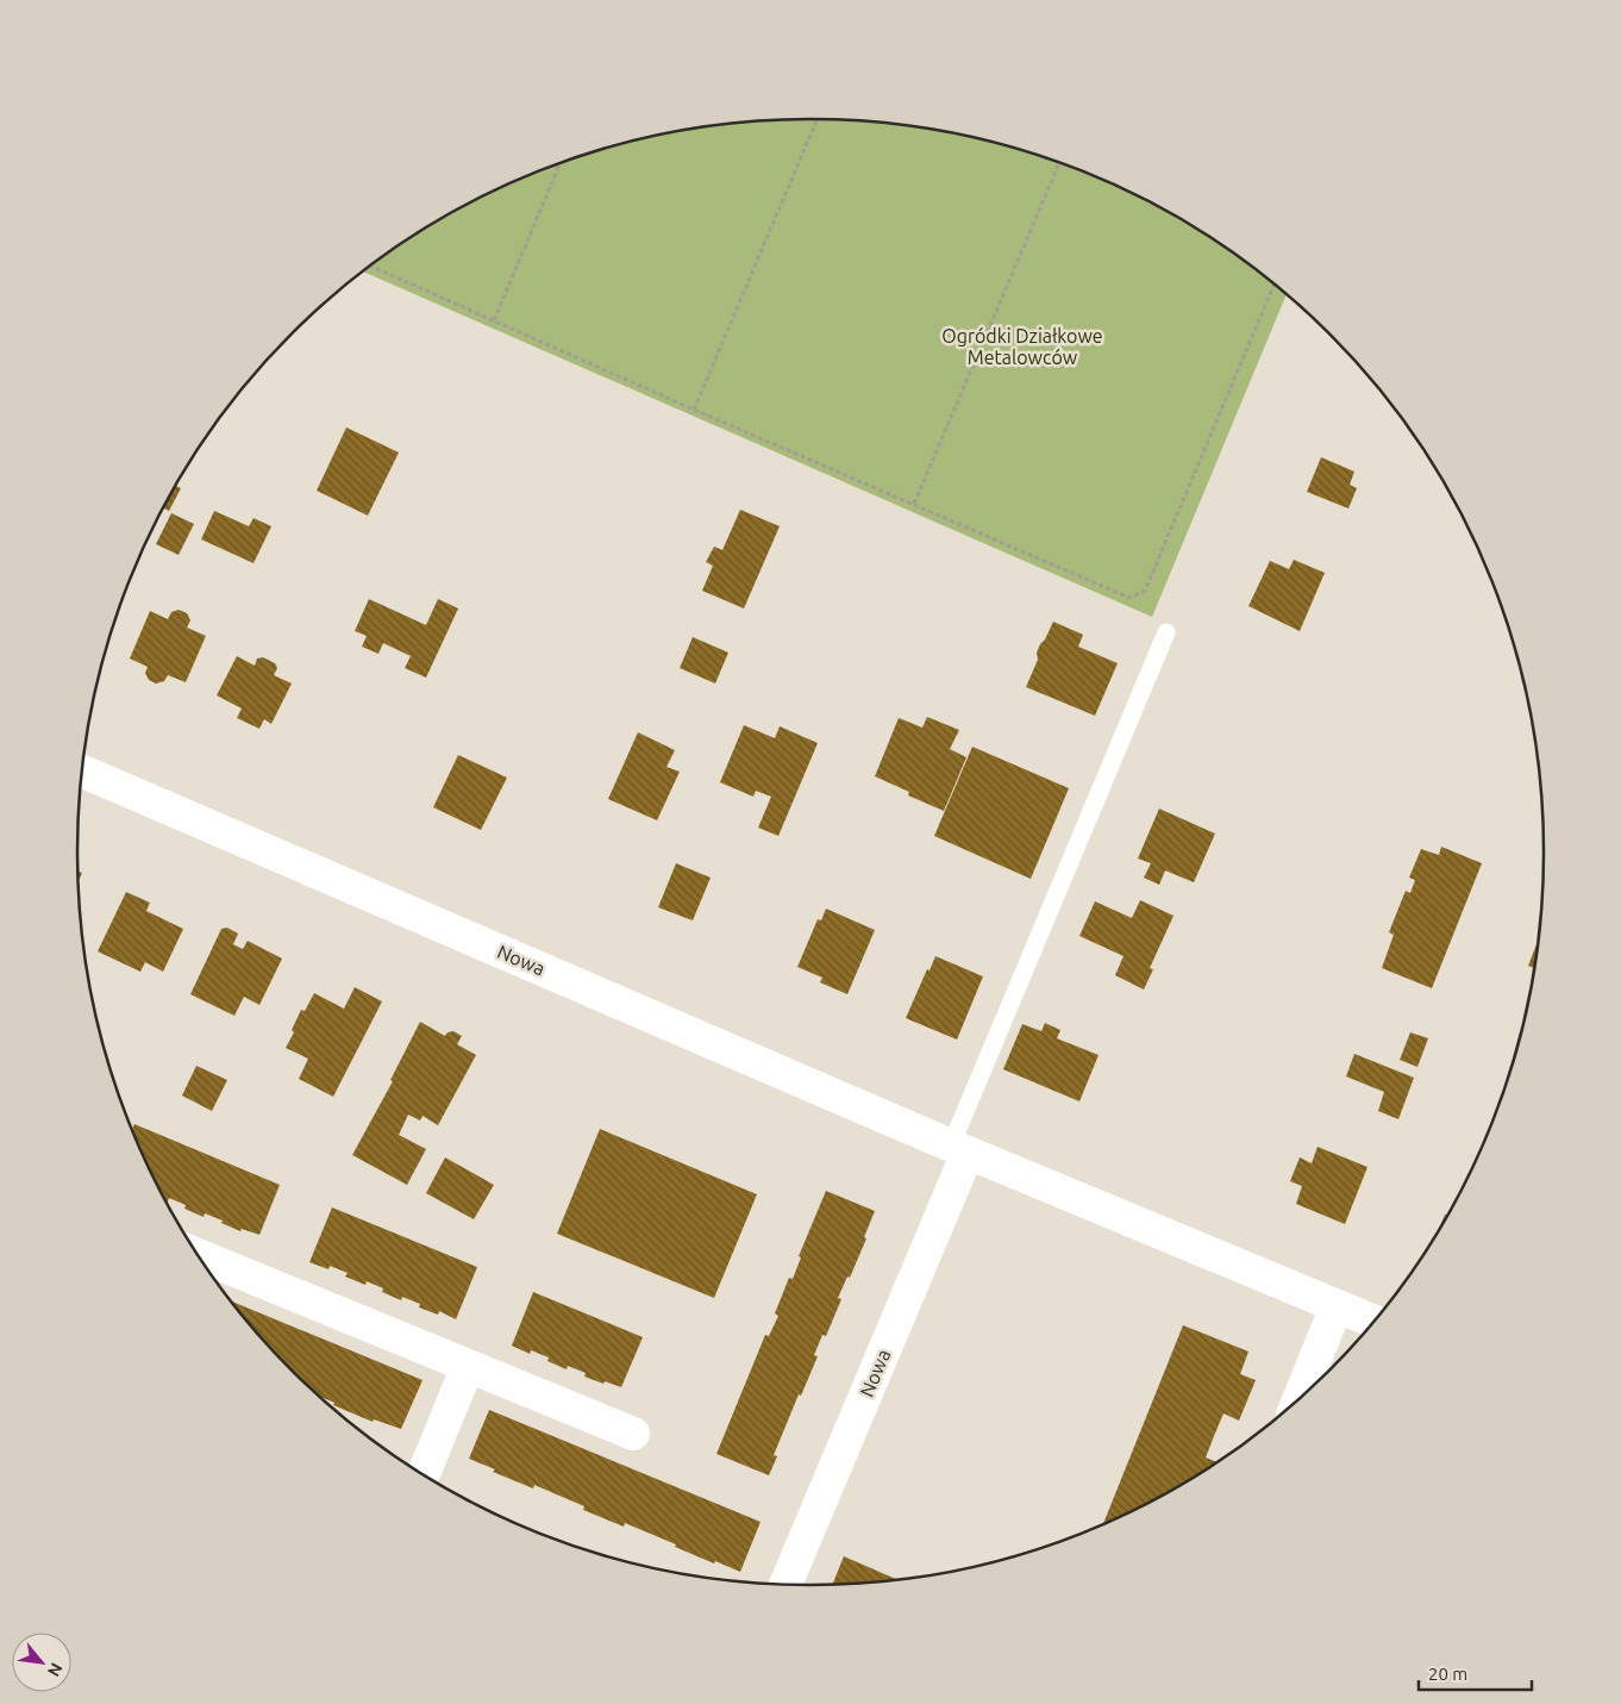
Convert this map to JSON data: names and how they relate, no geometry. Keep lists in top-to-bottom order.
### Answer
{
  "streets": {
    "street": ["Nowa"]
  },
  "parks": ["Ogródki Działkowe Metalowców"],
  "scale_bar": "20 m",
  "north": "bottom right"
}
